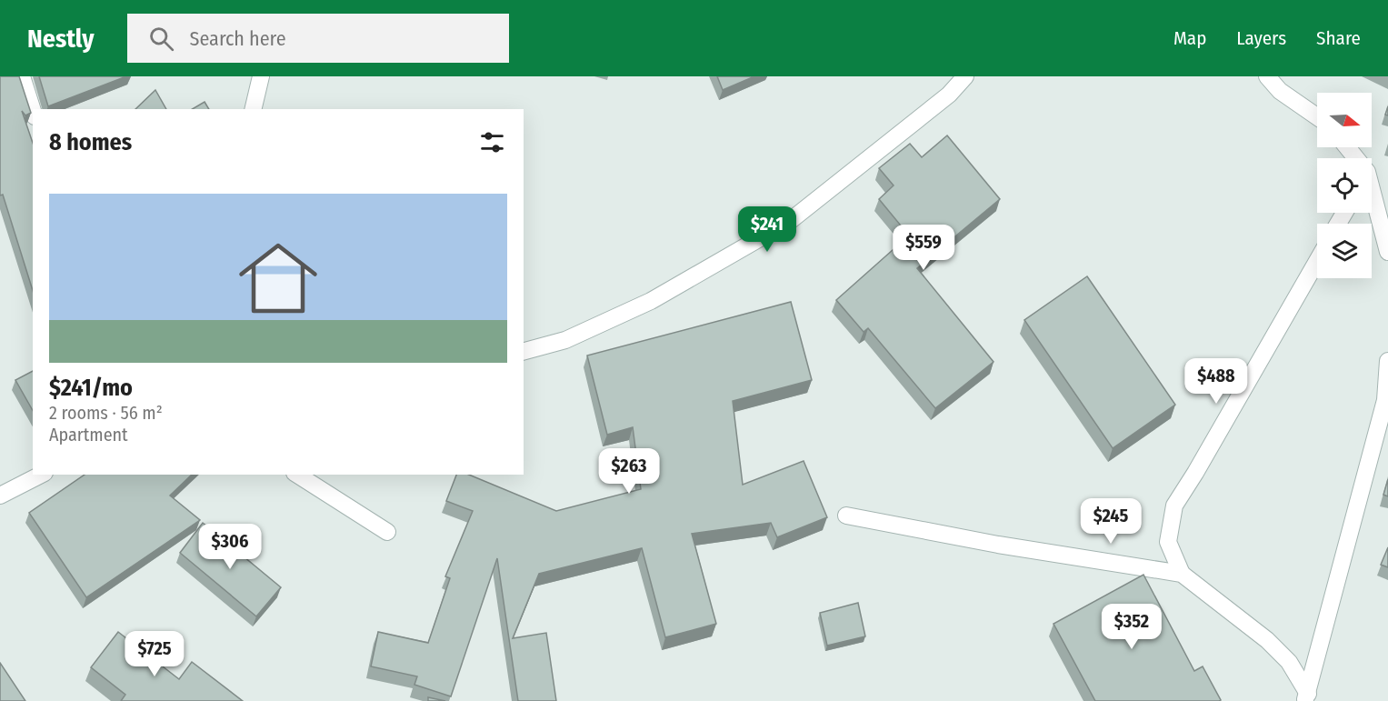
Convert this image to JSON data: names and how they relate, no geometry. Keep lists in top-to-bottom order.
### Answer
{
  "north": "right",
  "page": {
    "header": "Nestly",
    "search": "Search here",
    "nav": ["Map", "Layers", "Share"],
    "heading": "8 homes",
    "list": [
      {
        "name": "$241/mo",
        "note": "2 rooms · 56 m² · Apartment"
      }
    ],
    "price": [
      "$241",
      "$559",
      "$488",
      "$263",
      "$245",
      "$306",
      "$352",
      "$725"
    ]
  }
}
